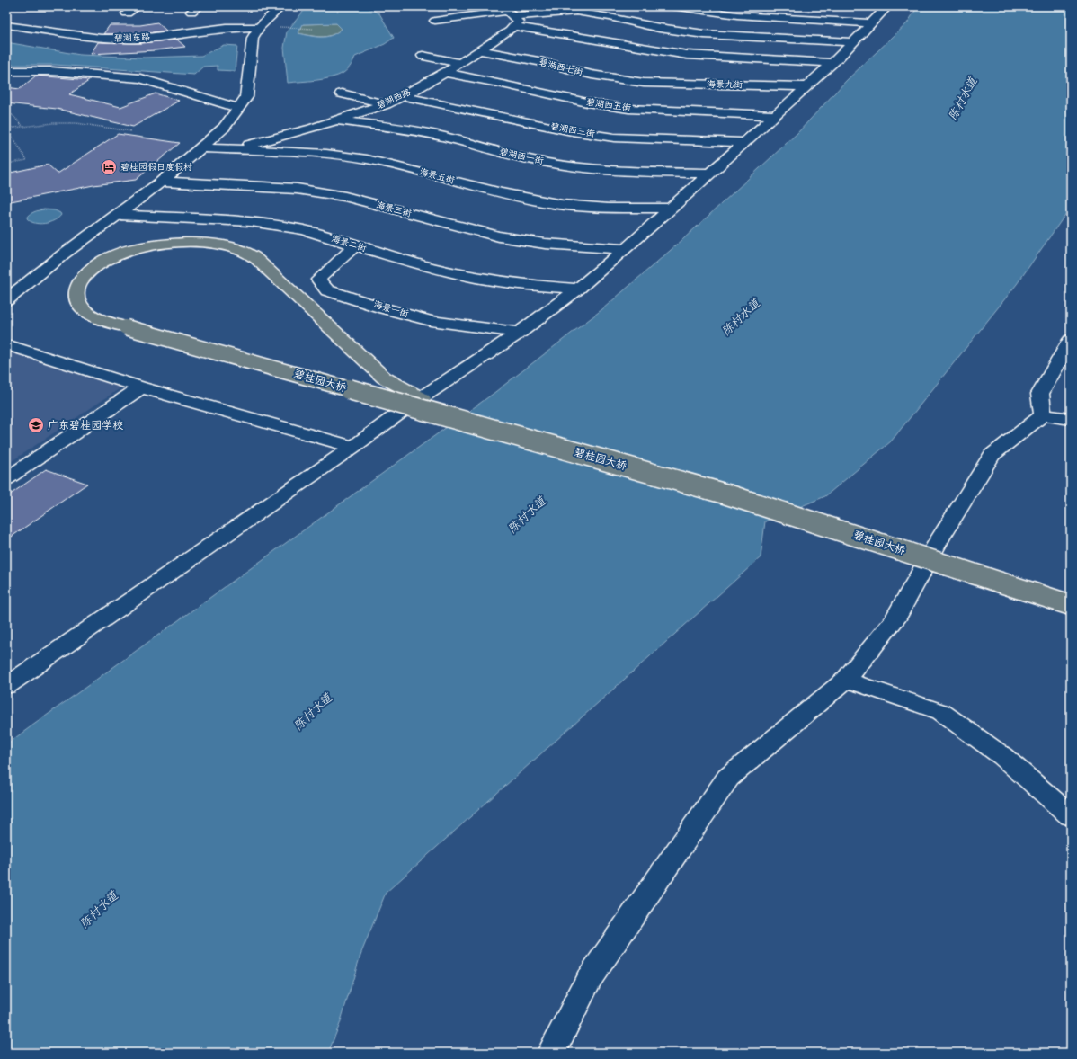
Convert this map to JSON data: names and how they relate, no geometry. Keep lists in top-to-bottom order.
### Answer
{
  "streets": {
    "main road": ["碧桂园大桥"],
    "street": [
      "碧湖东路",
      "碧湖西七街",
      "海景九街",
      "碧湖西路",
      "碧湖西五街",
      "碧湖西三街",
      "碧湖西一街",
      "海景五街",
      "海景三街",
      "海景二街",
      "海景一街"
    ]
  },
  "crossings": [
    ["碧湖西七街", "海景九街"],
    ["碧湖西七街", "碧湖西路"],
    ["碧湖西路", "碧湖西五街"],
    ["碧湖西路", "碧湖西三街"],
    ["碧湖西路", "碧湖西一街"],
    ["碧湖西路", "海景五街"],
    ["海景二街", "海景一街"]
  ],
  "water": ["陈村水道"],
  "places": {
    "hotel": ["碧桂园假日度假村"],
    "school or university": ["广东碧桂园学校"]
  }
}
